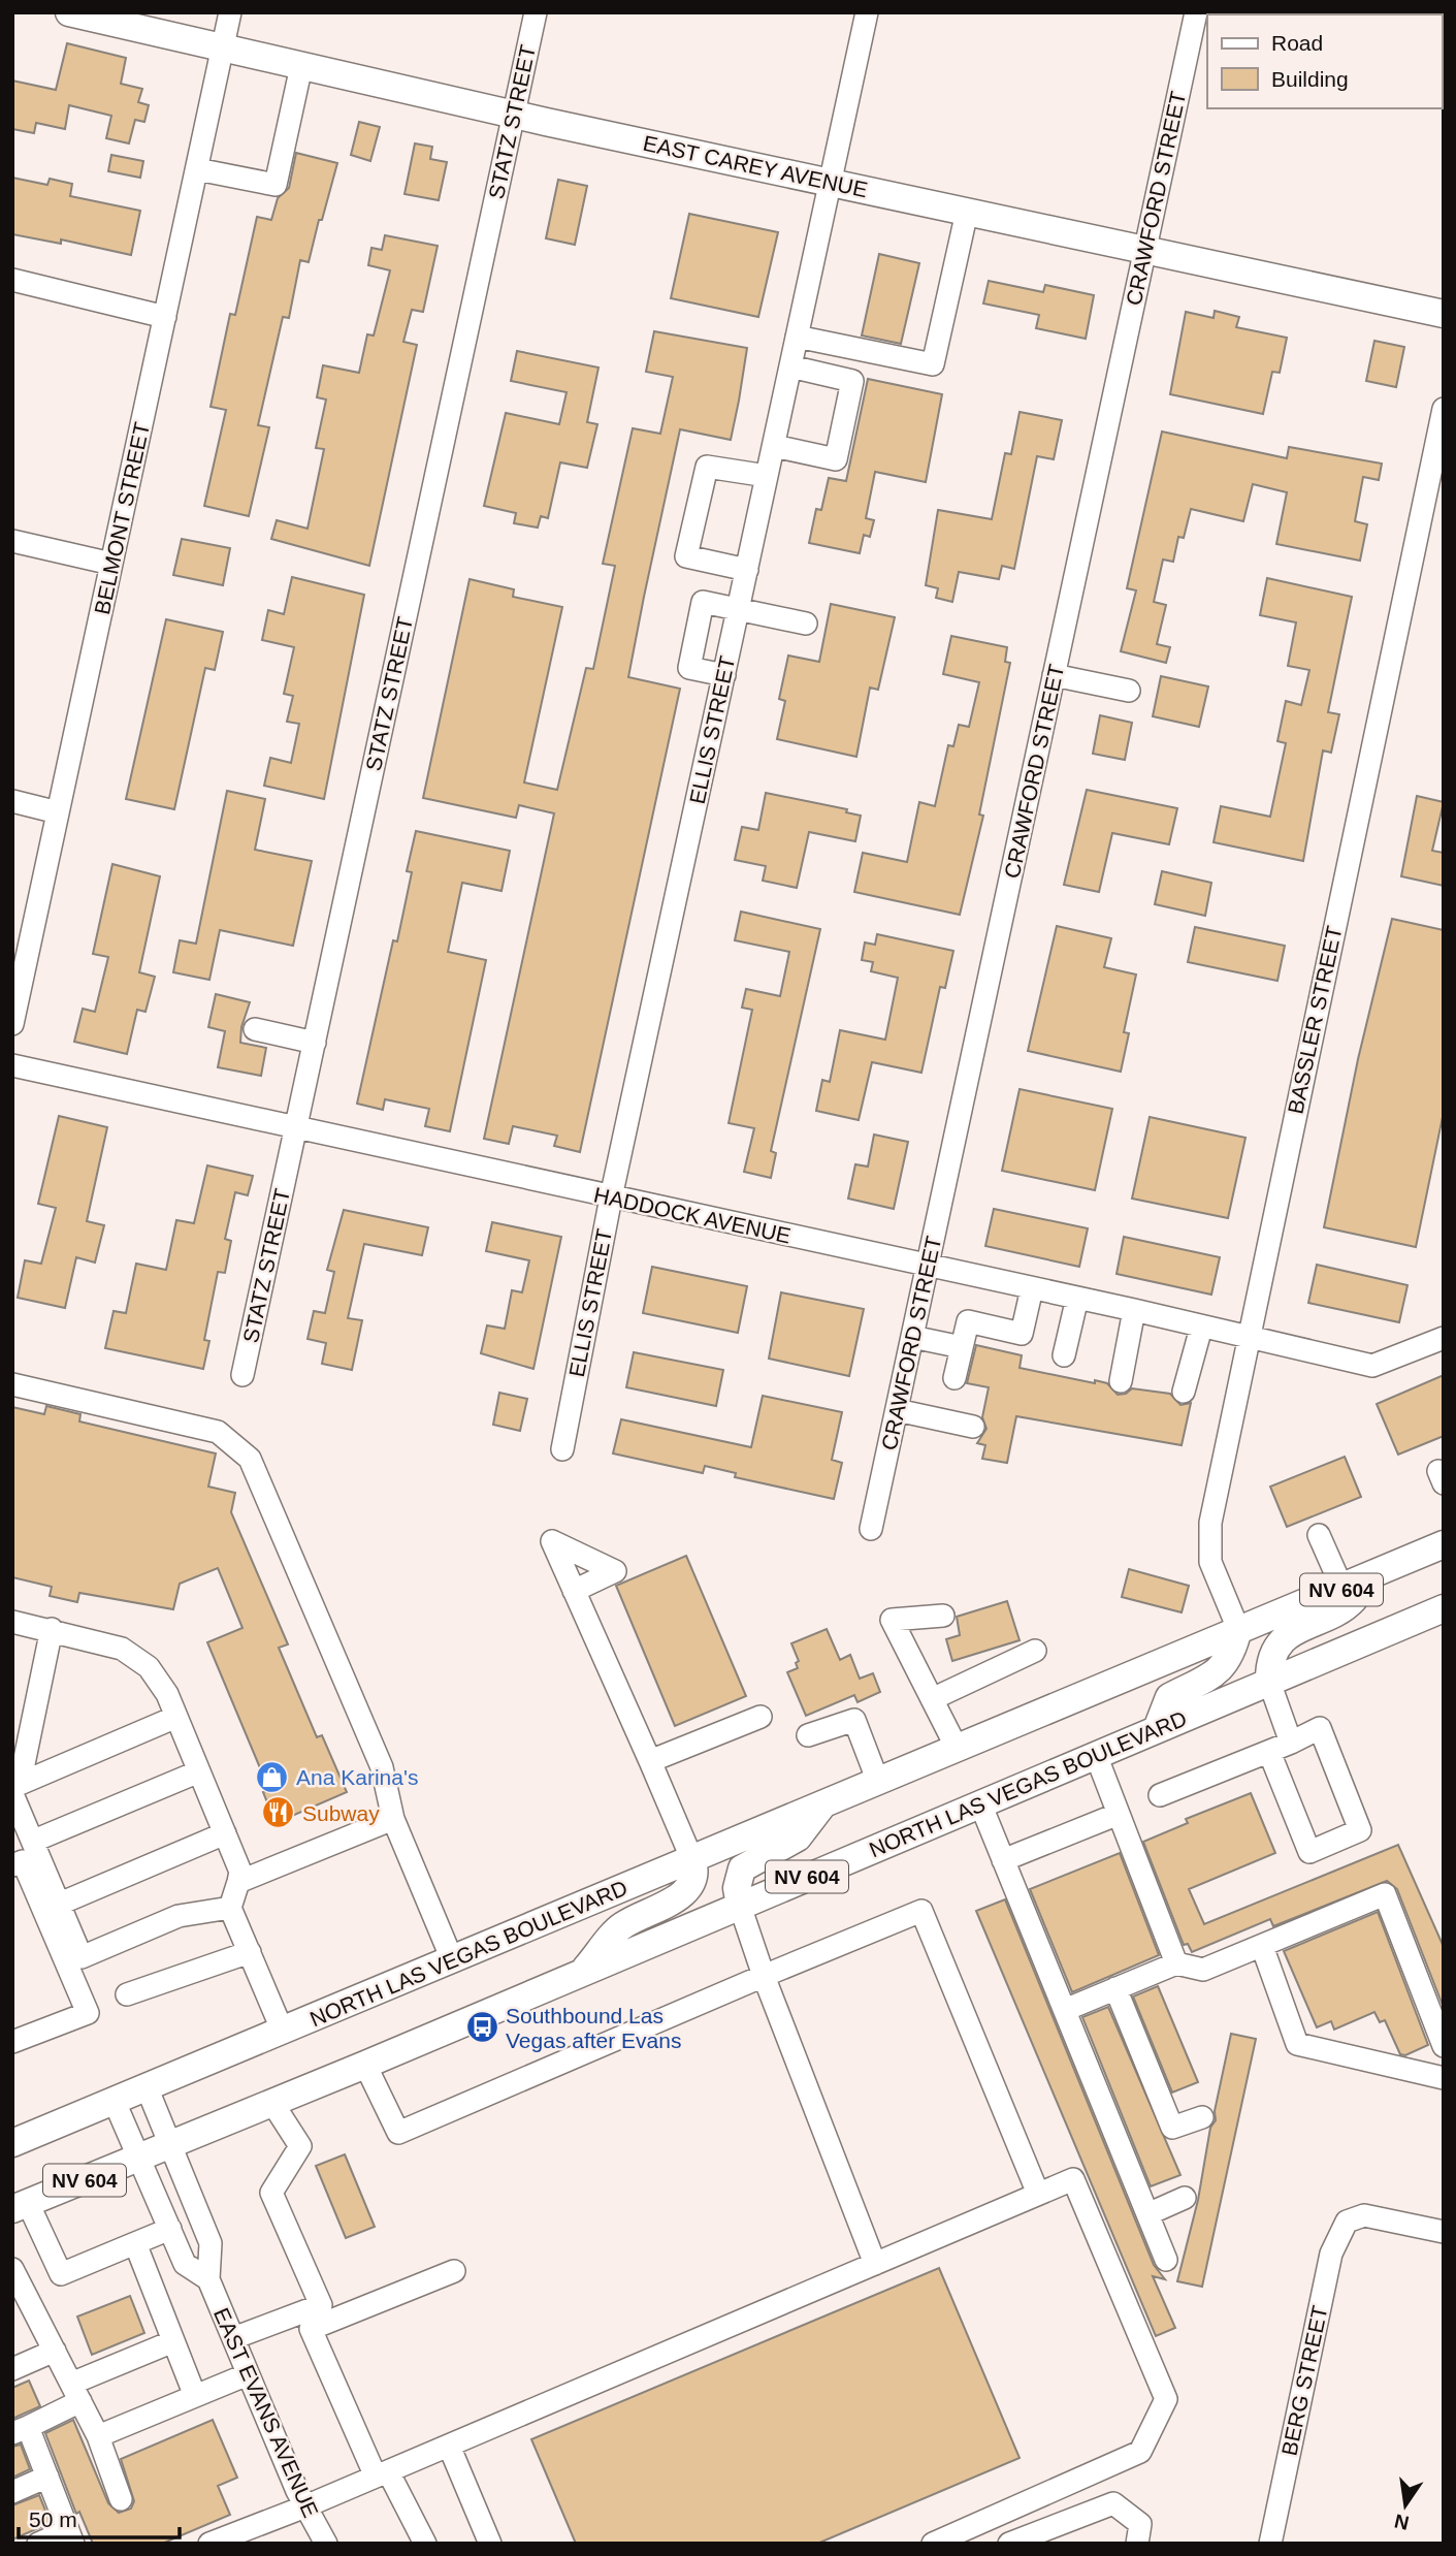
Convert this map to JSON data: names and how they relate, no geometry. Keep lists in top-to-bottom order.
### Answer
{
  "streets": {
    "main road": ["EAST CAREY AVENUE", "NV 604", "NORTH LAS VEGAS BOULEVARD"],
    "street": [
      "STATZ STREET",
      "CRAWFORD STREET",
      "BELMONT STREET",
      "ELLIS STREET",
      "BASSLER STREET",
      "HADDOCK AVENUE",
      "BERG STREET",
      "EAST EVANS AVENUE"
    ]
  },
  "crossings": [
    ["STATZ STREET", "EAST CAREY AVENUE"],
    ["STATZ STREET", "HADDOCK AVENUE"],
    ["EAST CAREY AVENUE", "CRAWFORD STREET"],
    ["EAST CAREY AVENUE", "BELMONT STREET"],
    ["EAST CAREY AVENUE", "ELLIS STREET"],
    ["CRAWFORD STREET", "HADDOCK AVENUE"],
    ["ELLIS STREET", "HADDOCK AVENUE"],
    ["BASSLER STREET", "HADDOCK AVENUE"],
    ["BASSLER STREET", "NORTH LAS VEGAS BOULEVARD"],
    ["NORTH LAS VEGAS BOULEVARD", "EAST EVANS AVENUE"]
  ],
  "places": {
    "shop": ["Ana Karina's"],
    "restaurant": ["Subway"],
    "bus stop": ["Southbound Las Vegas after Evans"]
  },
  "legend": ["Road", "Building"],
  "scale_bar": "50 m",
  "north": "bottom"
}
